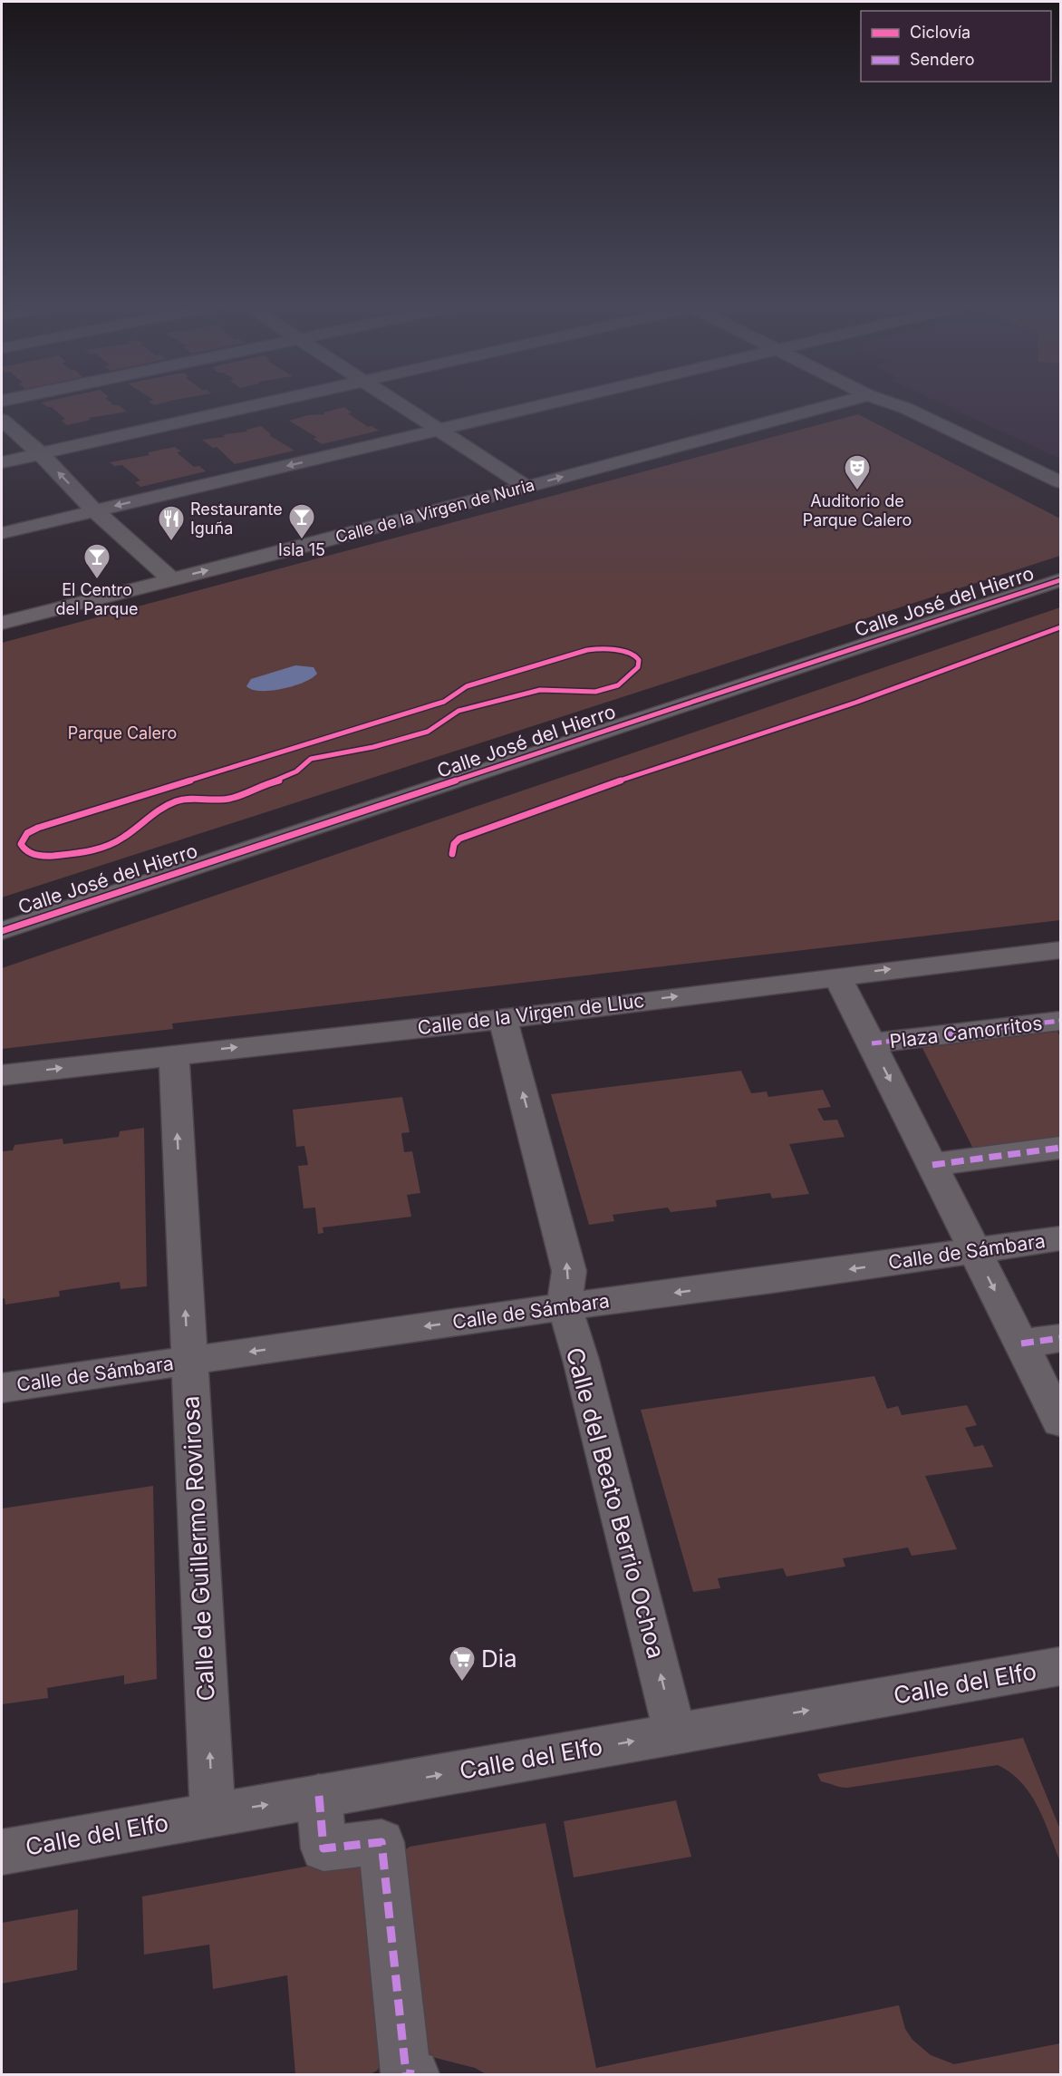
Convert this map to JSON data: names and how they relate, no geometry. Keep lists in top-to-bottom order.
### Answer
{
  "streets": {
    "street": [
      "Calle de la Virgen de Nuria",
      "Calle José del Hierro",
      "Calle de la Virgen de Lluc",
      "Plaza Camorritos",
      "Calle de Sámbara",
      "Calle del Beato Berrio Ochoa",
      "Calle de Guillermo Rovirosa",
      "Calle del Elfo"
    ]
  },
  "crossings": [
    ["Calle de la Virgen de Lluc", "Calle del Beato Berrio Ochoa"],
    ["Calle de la Virgen de Lluc", "Calle de Guillermo Rovirosa"],
    ["Calle de Sámbara", "Calle del Beato Berrio Ochoa"],
    ["Calle de Sámbara", "Calle de Guillermo Rovirosa"],
    ["Calle del Beato Berrio Ochoa", "Calle del Elfo"],
    ["Calle de Guillermo Rovirosa", "Calle del Elfo"]
  ],
  "one_way": [
    "Calle de la Virgen de Lluc",
    "Calle de Sámbara",
    "Calle del Beato Berrio Ochoa",
    "Calle de Guillermo Rovirosa",
    "Calle del Elfo"
  ],
  "parks": ["Parque Calero"],
  "places": {
    "theatre": ["Auditorio de Parque Calero"],
    "bar": ["Isla 15", "El Centro del Parque"],
    "restaurant": ["Restaurante Iguña"],
    "supermarket": ["Dia"]
  },
  "legend": ["Ciclovía", "Sendero"]
}
